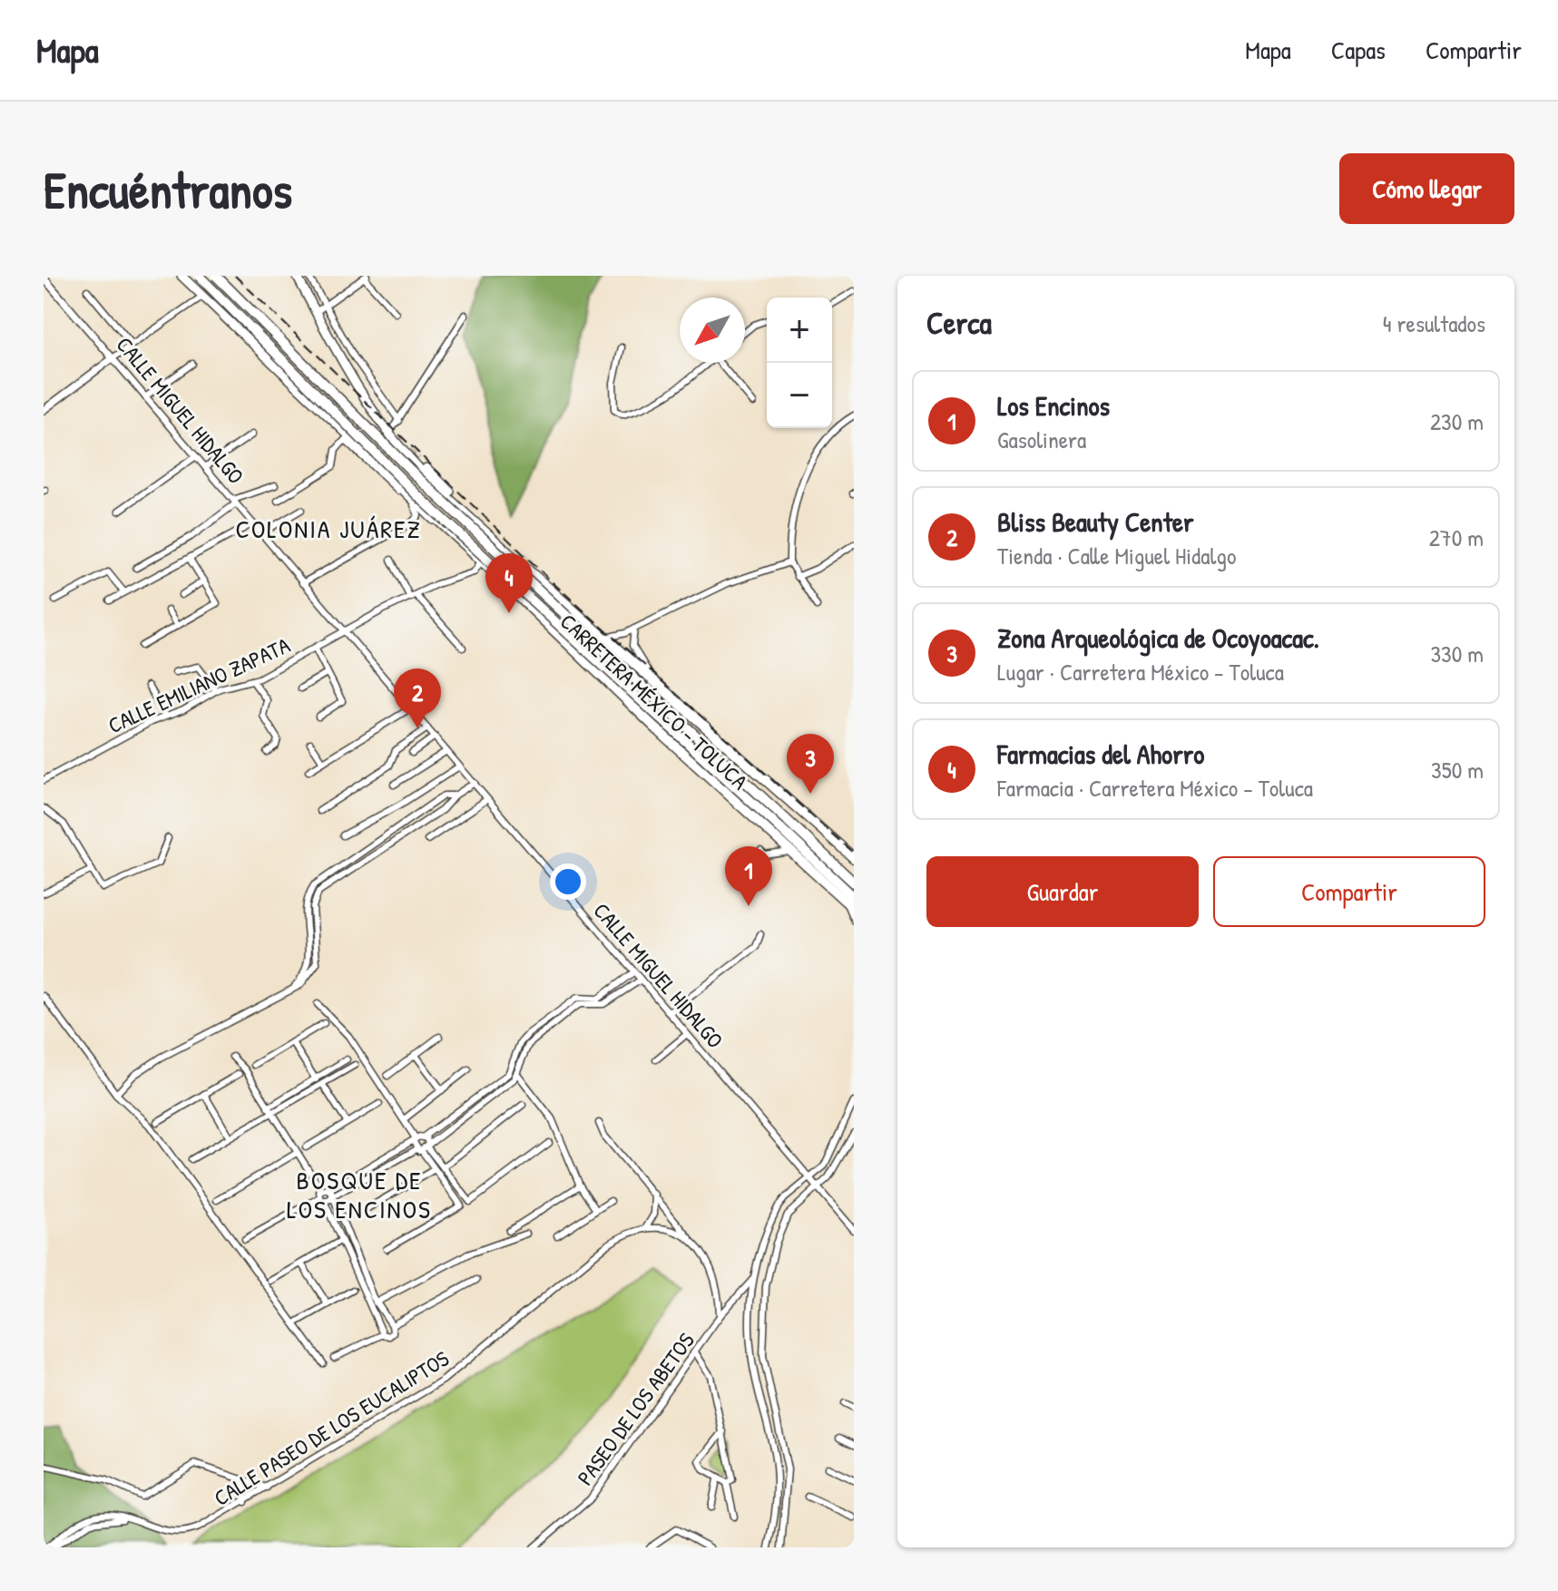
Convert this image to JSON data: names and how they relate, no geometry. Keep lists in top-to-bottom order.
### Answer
{
  "streets": {
    "highway": ["CARRETERA MÉXICO - TOLUCA"],
    "street": [
      "CALLE MIGUEL HIDALGO",
      "CALLE EMILIANO ZAPATA",
      "PASEO DE LOS ABETOS",
      "CALLE PASEO DE LOS EUCALIPTOS"
    ]
  },
  "crossings": [
    ["CALLE MIGUEL HIDALGO", "CALLE EMILIANO ZAPATA"],
    ["CALLE EMILIANO ZAPATA", "CARRETERA MÉXICO - TOLUCA"]
  ],
  "districts": ["COLONIA JUÁREZ", "BOSQUE DE LOS ENCINOS"],
  "north": "bottom left",
  "page": {
    "header": "Mapa",
    "nav": ["Mapa", "Capas", "Compartir"],
    "buttons": [
      "Cómo llegar",
      ["Guardar", "Compartir"]
    ],
    "title": "Encuéntranos",
    "heading": ["Cerca", "4 resultados"],
    "map_buttons": ["+", "−"],
    "list": [
      {
        "mark": "1",
        "name": "Los Encinos",
        "note": "Gasolinera",
        "value": "230 m"
      },
      {
        "mark": "2",
        "name": "Bliss Beauty Center",
        "note": "Tienda · Calle Miguel Hidalgo",
        "value": "270 m"
      },
      {
        "mark": "3",
        "name": "Zona Arqueológica de Ocoyoacac.",
        "note": "Lugar · Carretera México - Toluca",
        "value": "330 m"
      },
      {
        "mark": "4",
        "name": "Farmacias del Ahorro",
        "note": "Farmacia · Carretera México - Toluca",
        "value": "350 m"
      }
    ],
    "pins": [
      "4",
      "2",
      "3",
      "1"
    ]
  }
}
